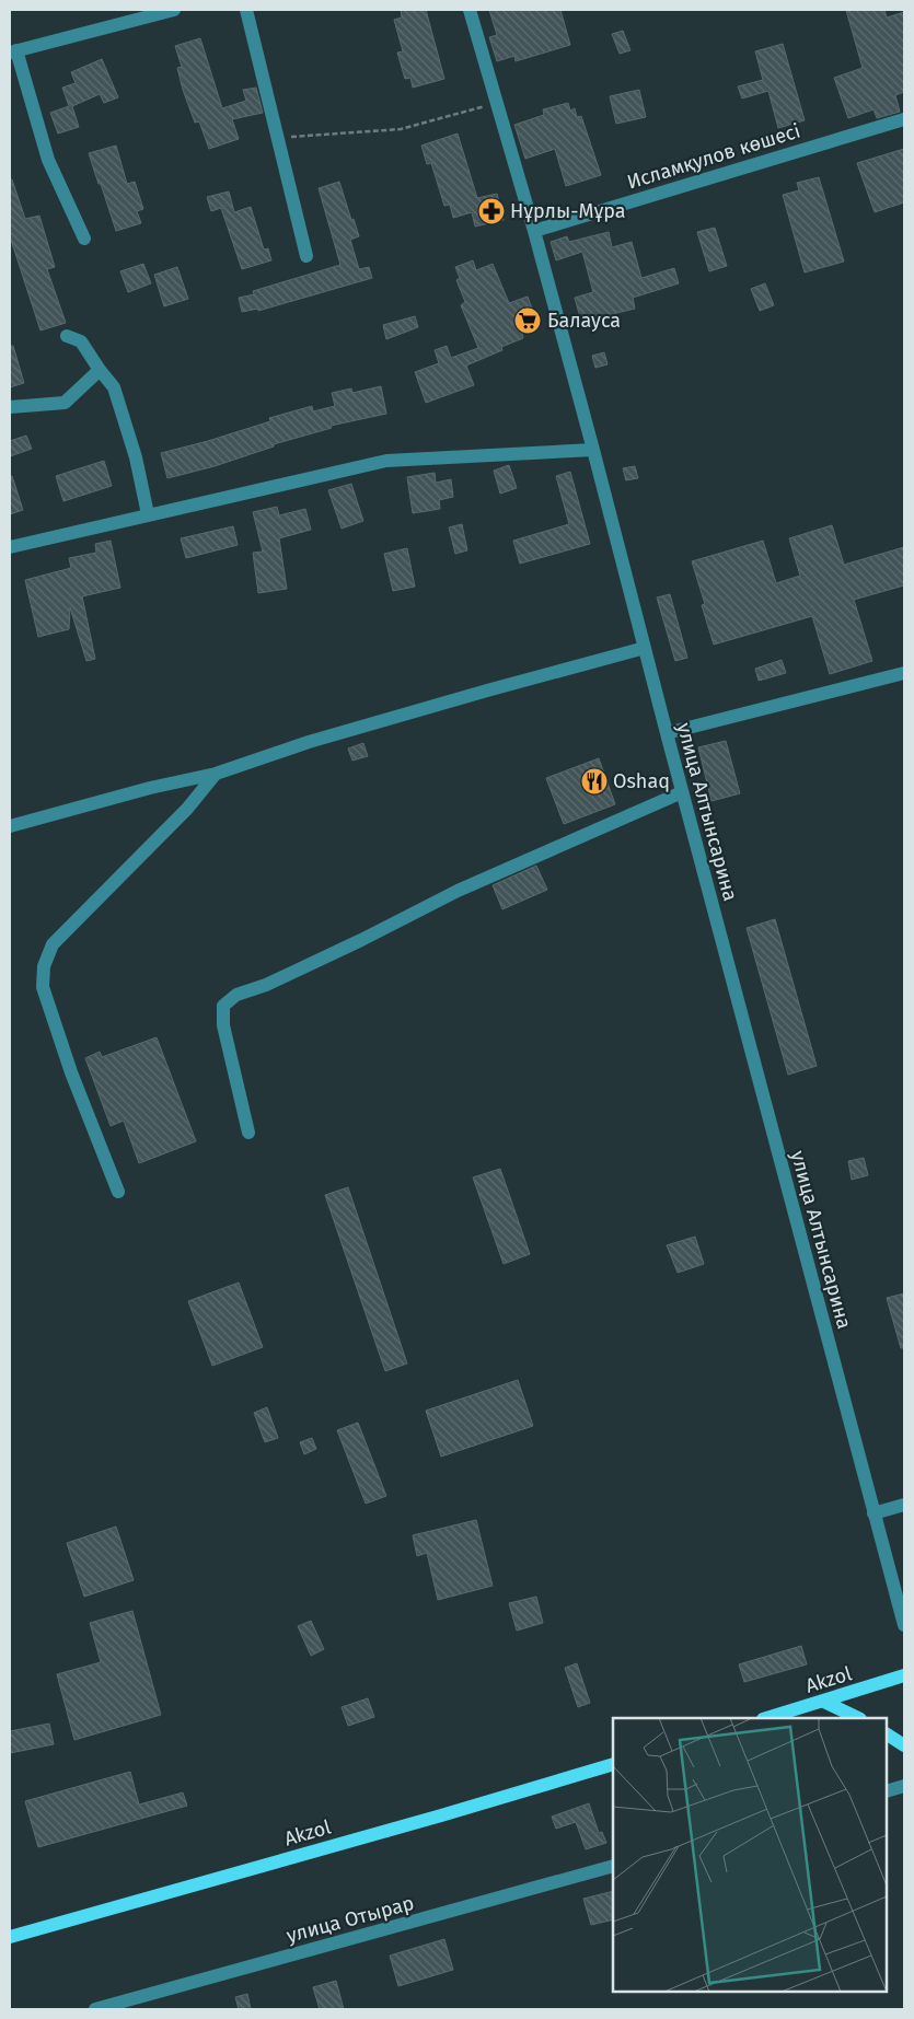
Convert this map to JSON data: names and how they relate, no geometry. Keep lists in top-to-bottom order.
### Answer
{
  "streets": {
    "main road": ["Akzol"],
    "street": ["Исламқулов көшесі", "улица Алтынсарина", "улица Отырар"]
  },
  "crossings": [
    ["Исламқулов көшесі", "улица Алтынсарина"]
  ],
  "places": {
    "pharmacy": ["Нұрлы-Мұра"],
    "supermarket": ["Балауса"],
    "restaurant": ["Oshaq"]
  }
}
